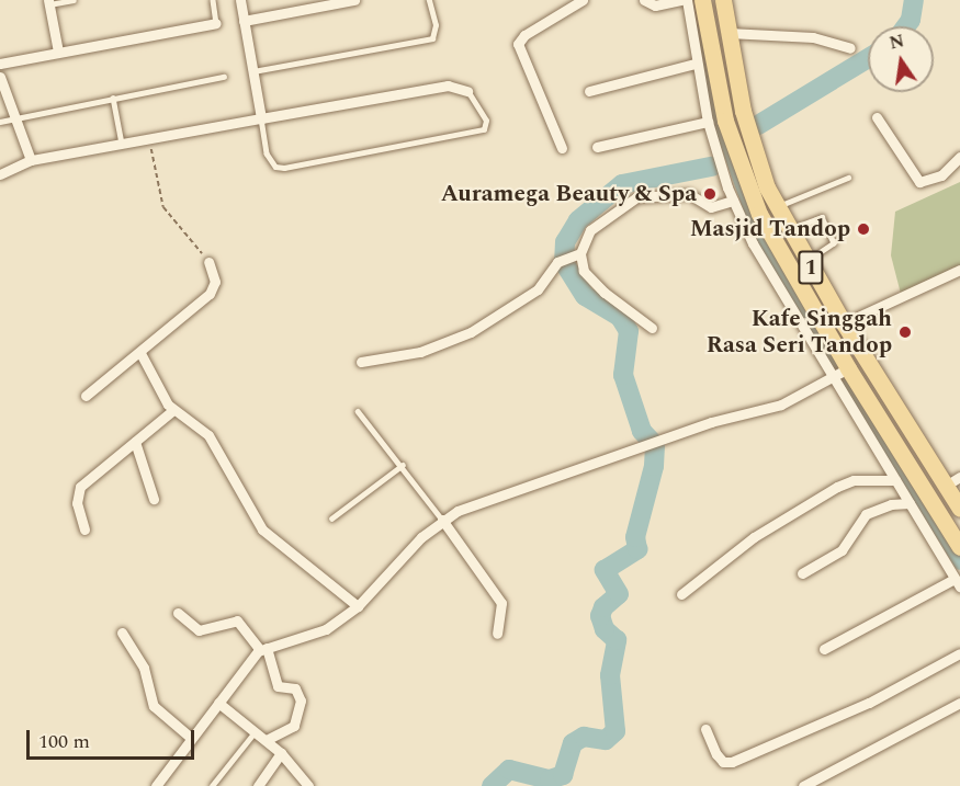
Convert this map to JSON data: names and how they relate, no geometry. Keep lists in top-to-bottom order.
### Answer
{
  "streets": {
    "main road": ["1"]
  },
  "places": ["Auramega Beauty & Spa", "Masjid Tandop", "Kafe Singgah Rasa Seri Tandop"],
  "scale_bar": "100 m",
  "north": "top"
}
